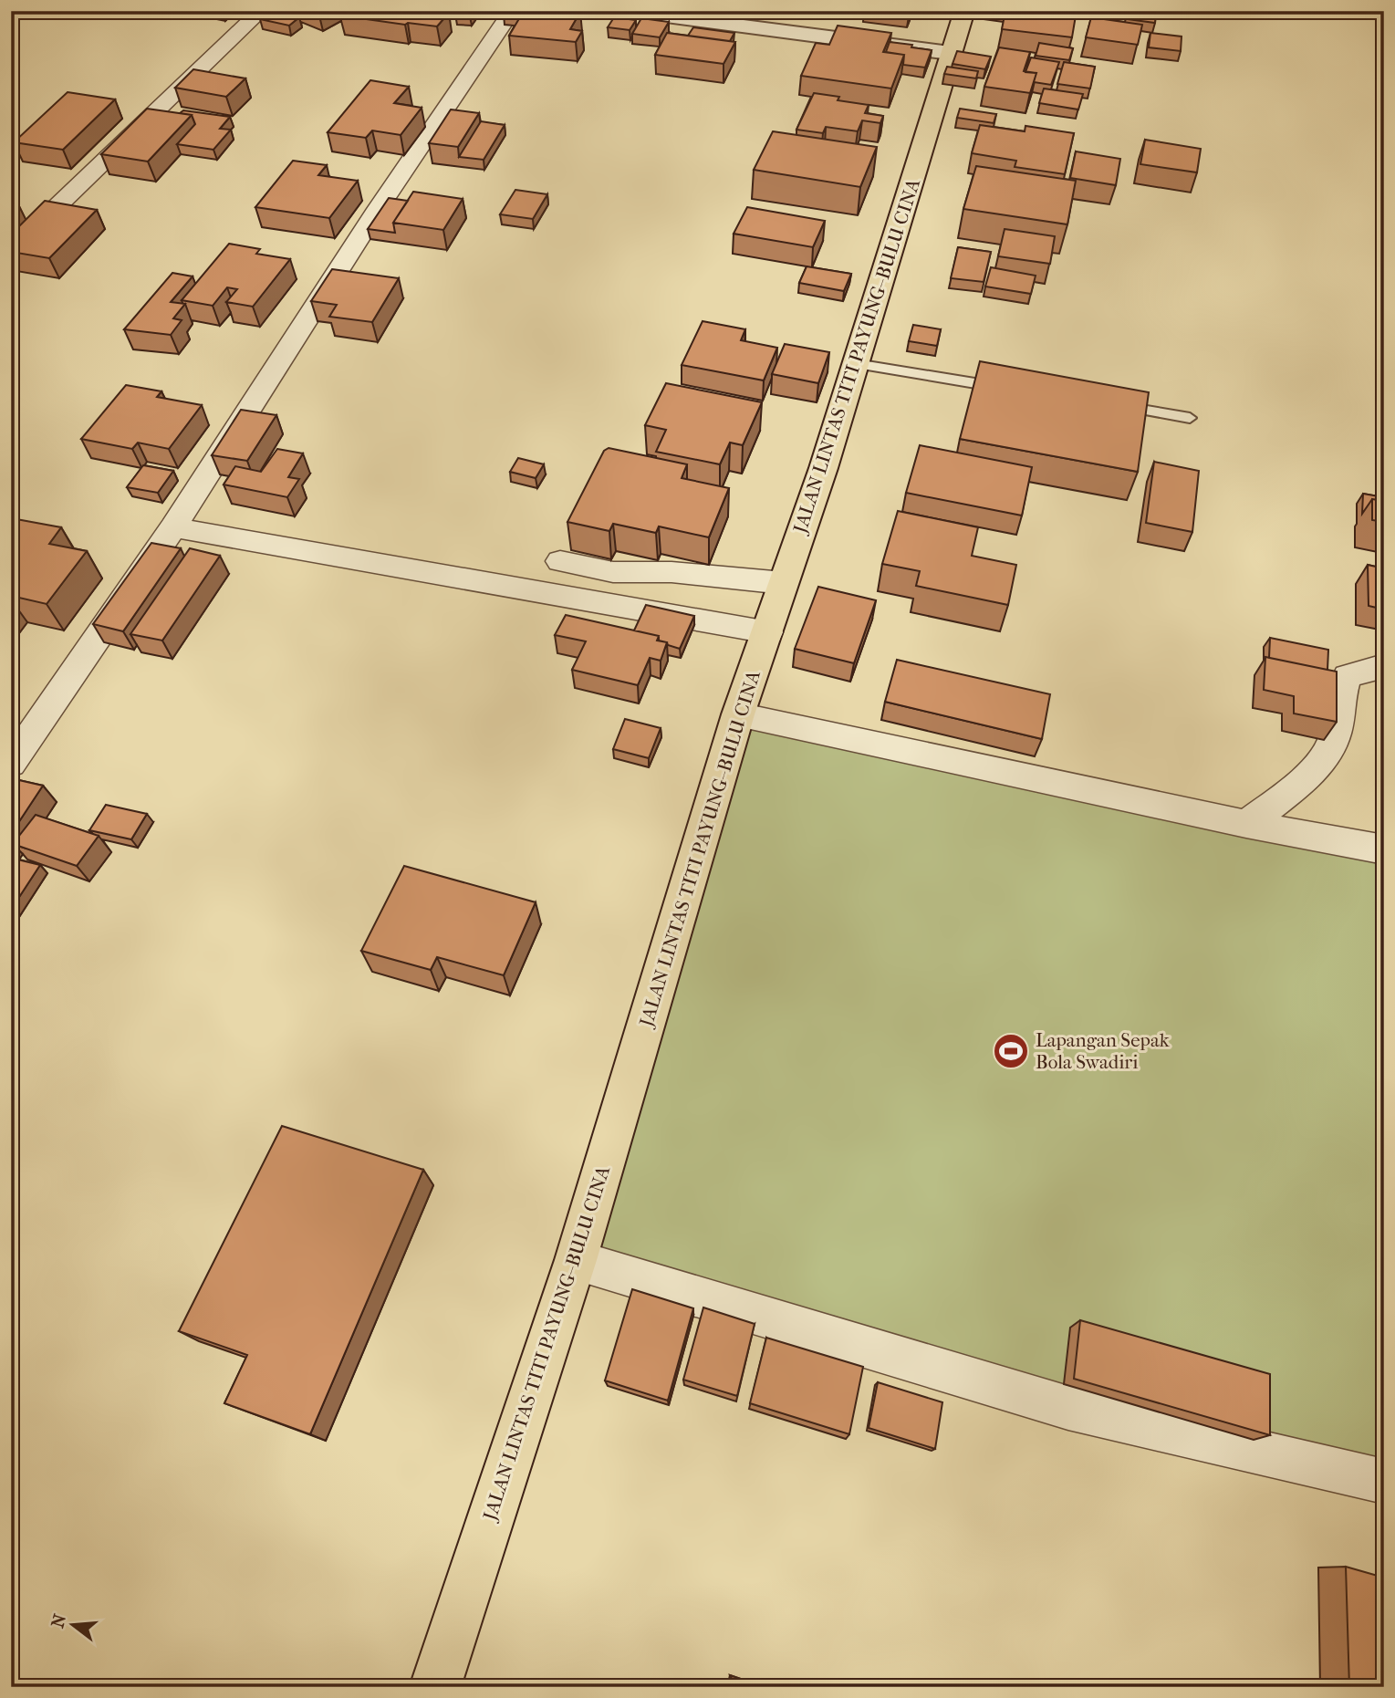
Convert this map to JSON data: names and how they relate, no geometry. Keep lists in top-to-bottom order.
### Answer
{
  "streets": {
    "main road": ["JALAN LINTAS TITI PAYUNG–BULU CINA"]
  },
  "places": {
    "sports": ["Lapangan Sepak Bola Swadiri"]
  },
  "north": "left"
}
